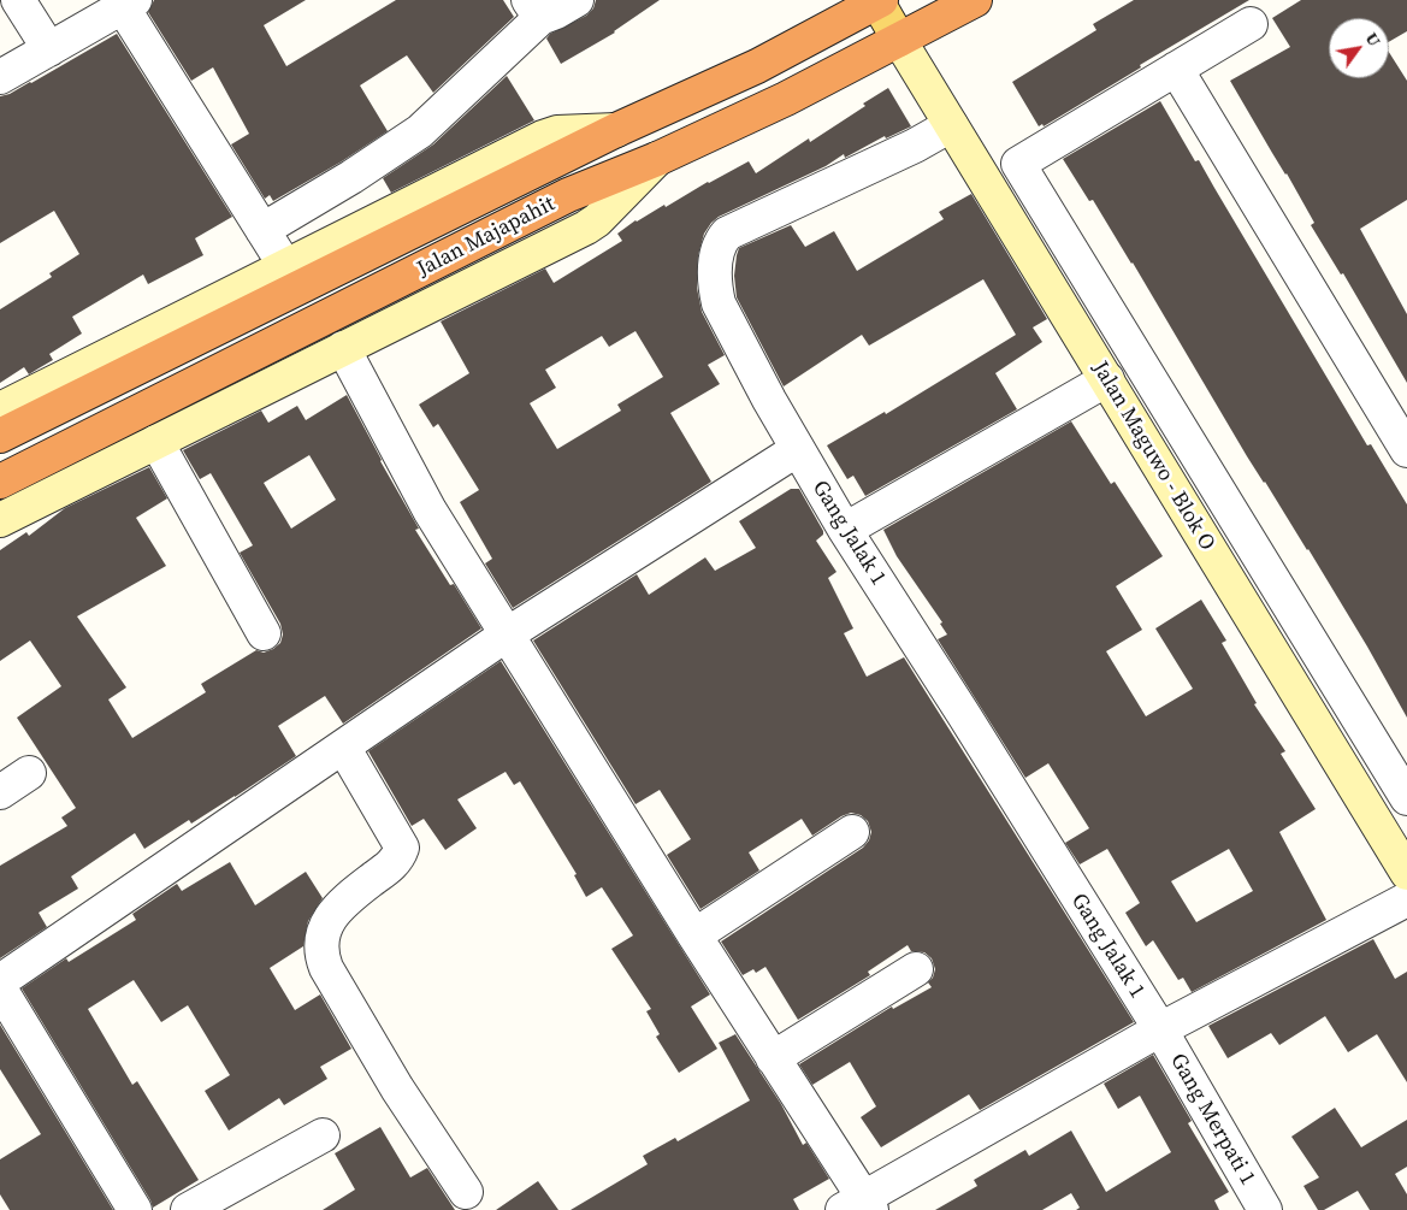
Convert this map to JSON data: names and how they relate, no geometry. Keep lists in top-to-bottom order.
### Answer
{
  "streets": {
    "highway": ["Jalan Majapahit"],
    "street": ["Jalan Maguwo - Blok O", "Gang Jalak 1", "Gang Merpati 1"]
  },
  "crossings": [
    ["Jalan Majapahit", "Jalan Maguwo - Blok O"],
    ["Jalan Maguwo - Blok O", "Gang Jalak 1"],
    ["Gang Jalak 1", "Gang Merpati 1"]
  ],
  "north": "top right"
}
